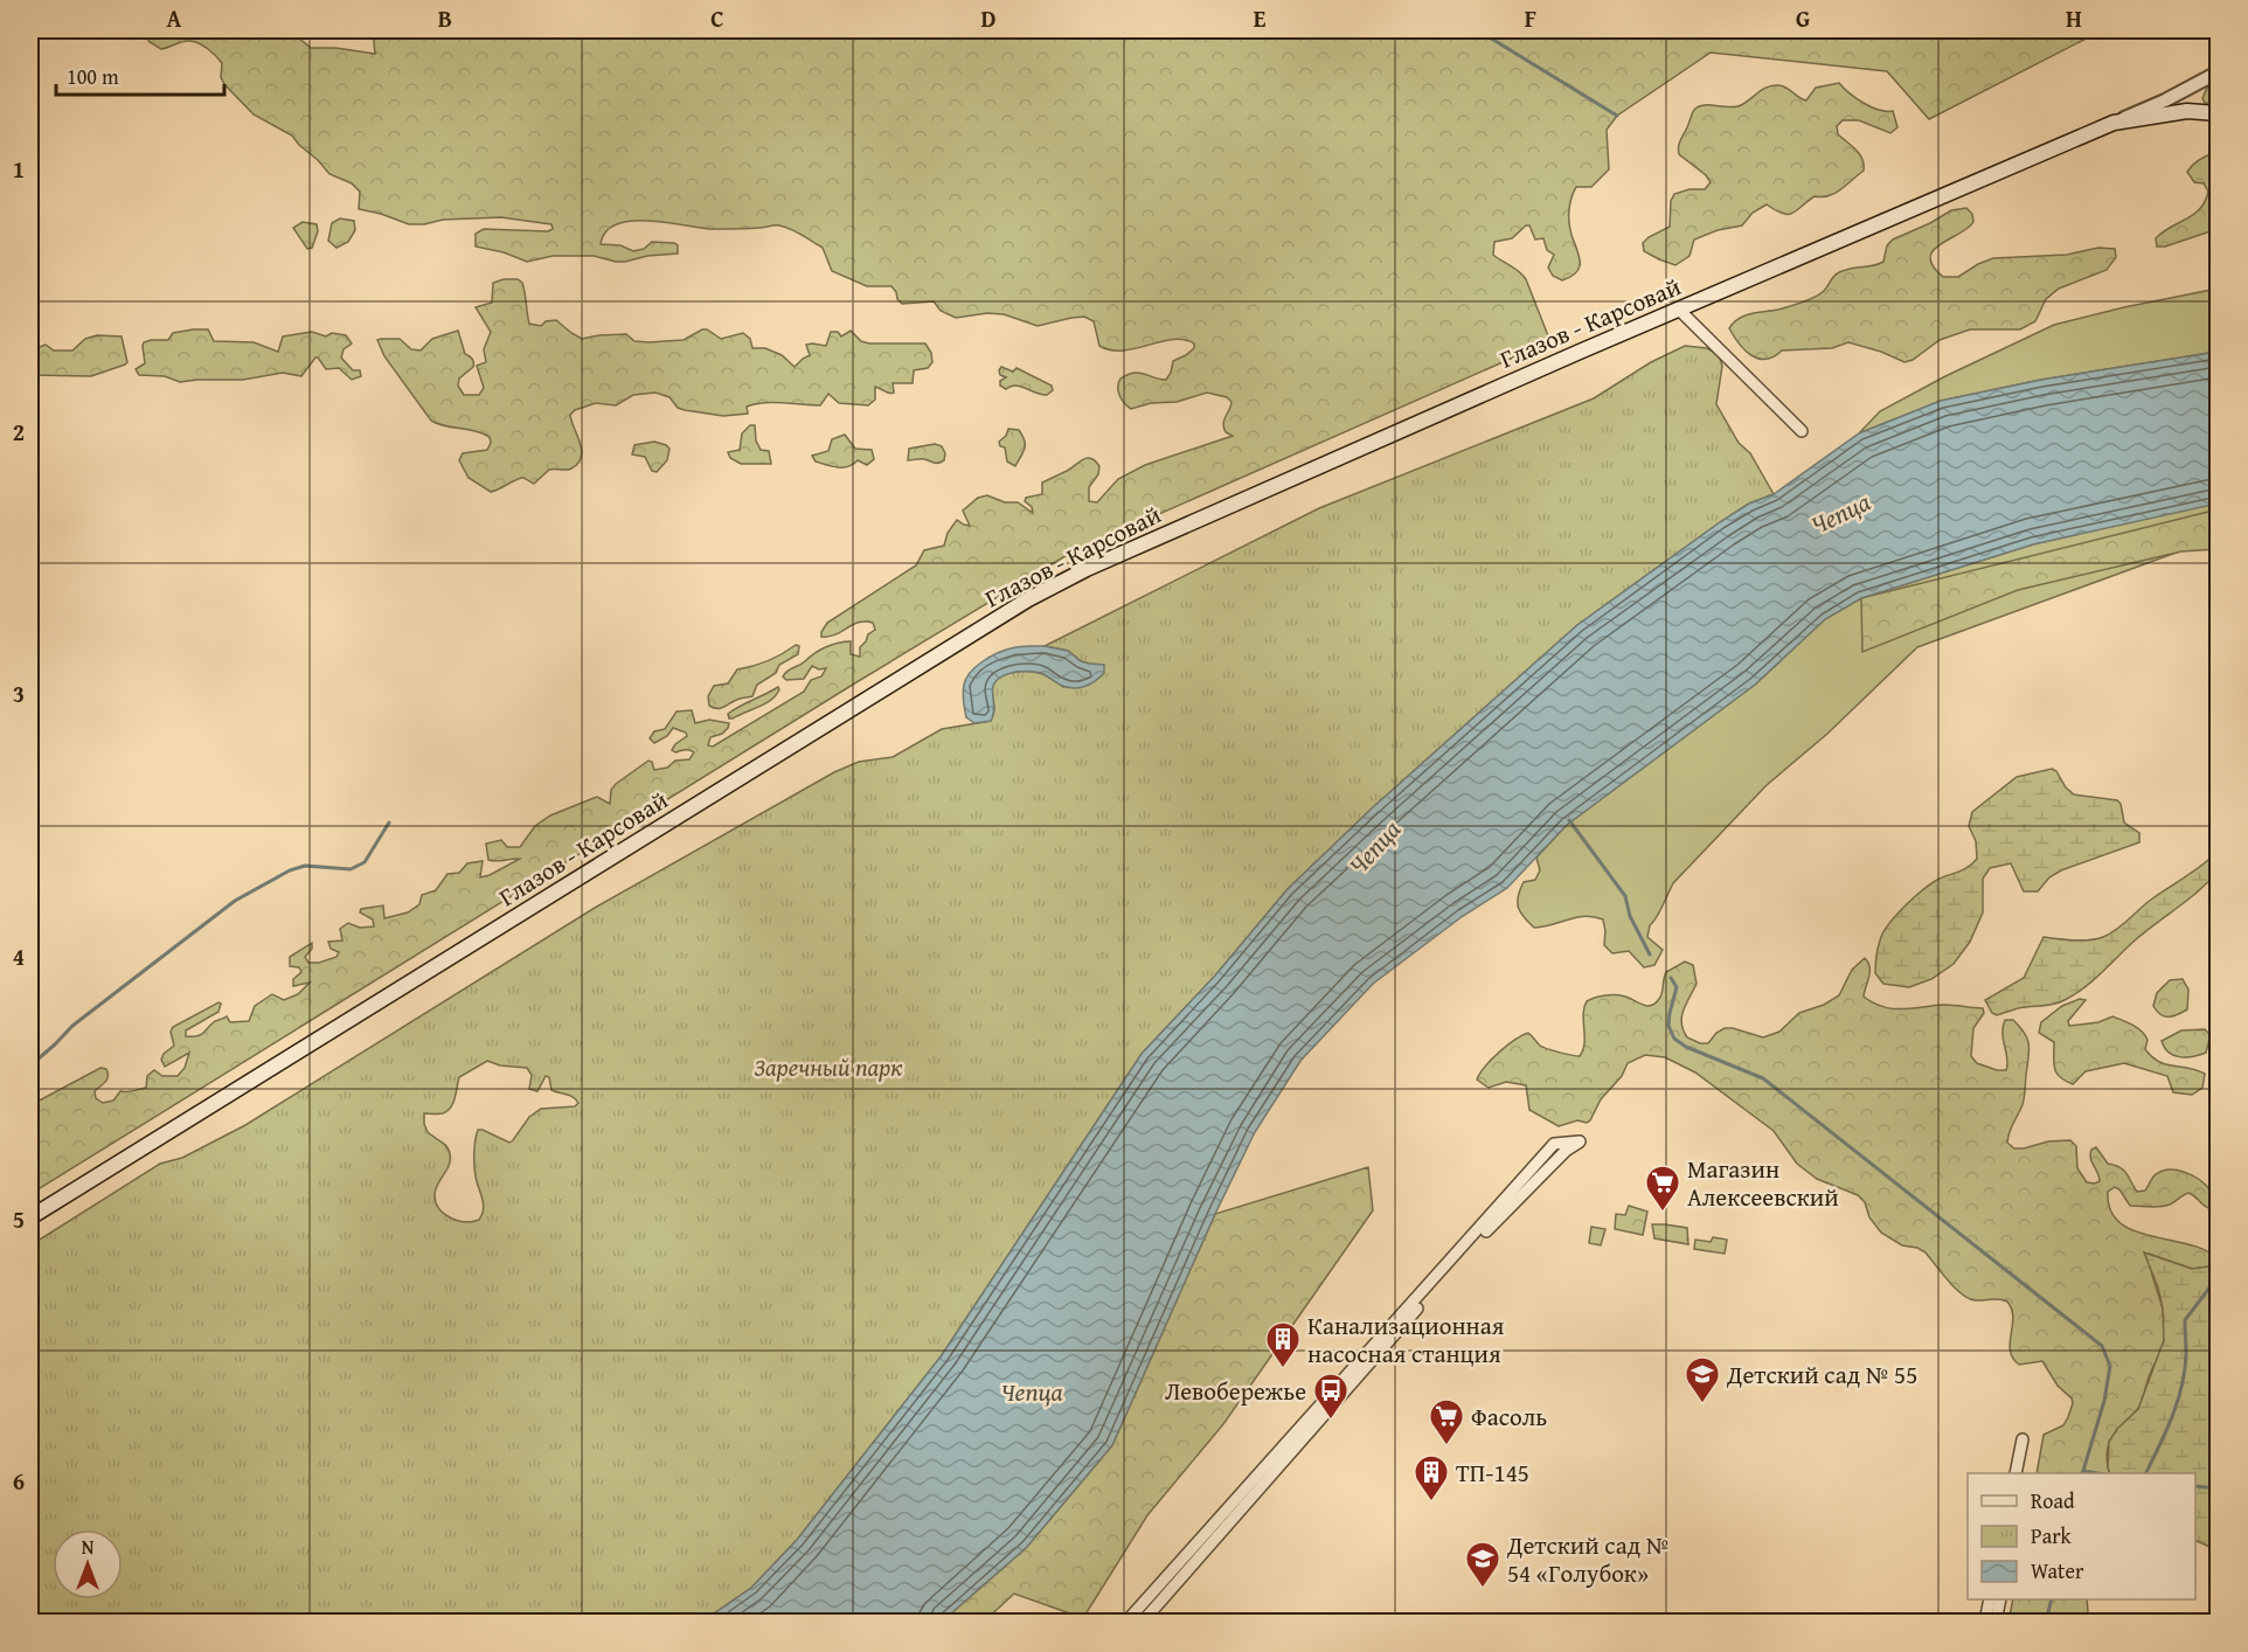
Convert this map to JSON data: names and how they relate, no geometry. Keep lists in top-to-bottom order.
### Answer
{
  "streets": {
    "main road": ["Глазов - Карсовай"]
  },
  "water": ["Чепца"],
  "parks": ["Заречный парк"],
  "places": {
    "supermarket": ["Магазин Алексеевский", "Фасоль"],
    "building": ["Канализационная насосная станция", "ТП-145"],
    "school or university": ["Детский сад № 55", "Детский сад № 54 «Голубок»"],
    "bus stop": ["Левобережье"]
  },
  "legend": ["Road", "Park", "Water"],
  "scale_bar": "100 m",
  "north": "top",
  "grid": {
    "columns": [
      "A",
      "B",
      "C",
      "D",
      "E",
      "F",
      "G",
      "H"
    ],
    "rows": [
      "1",
      "2",
      "3",
      "4",
      "5",
      "6"
    ]
  }
}
